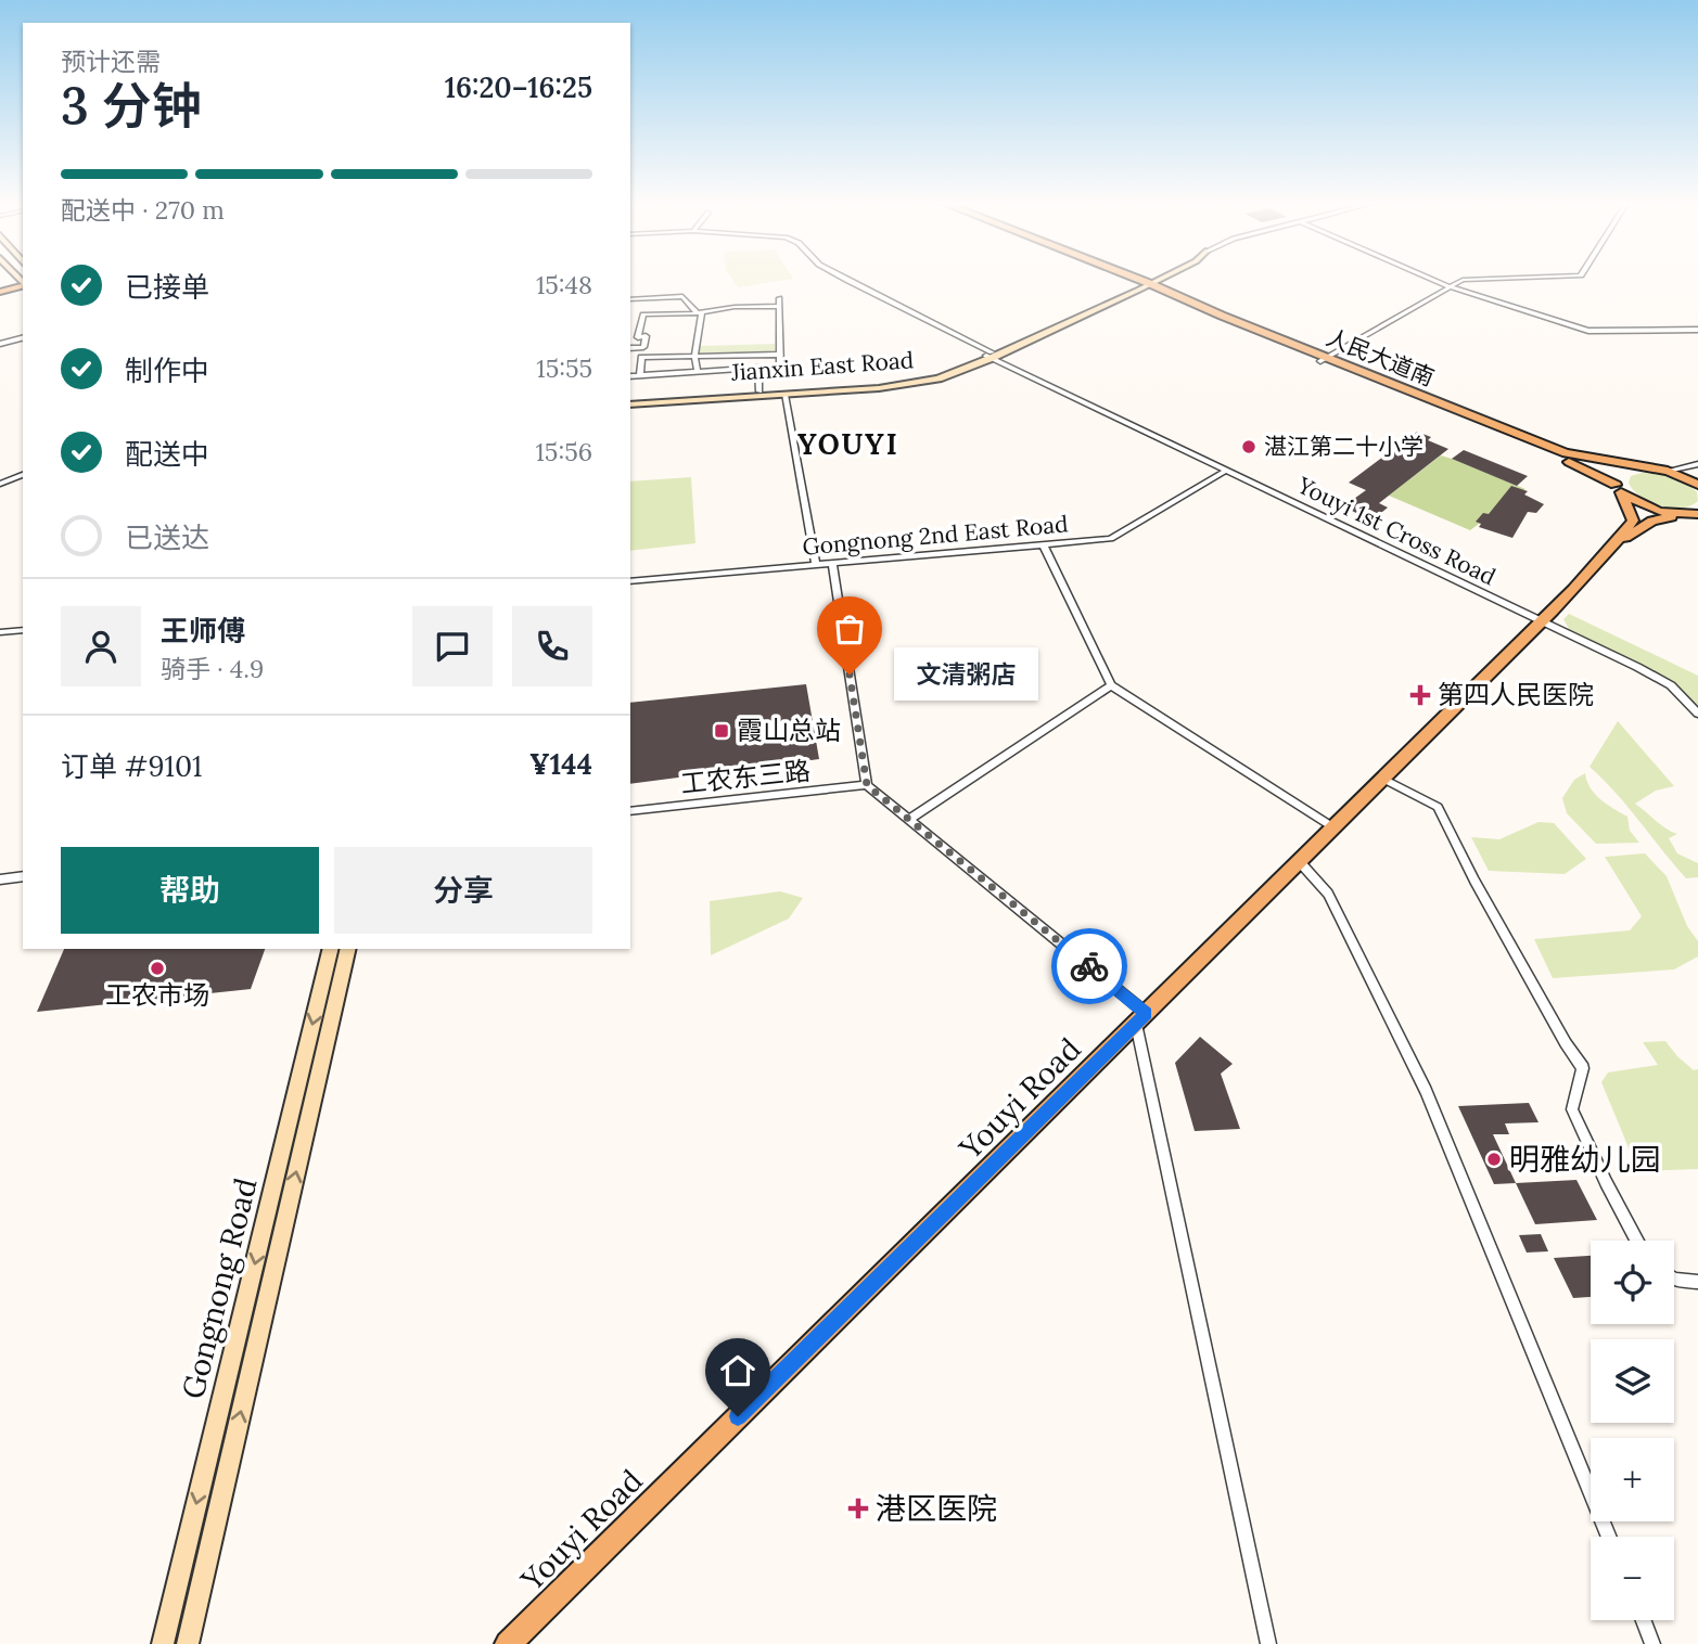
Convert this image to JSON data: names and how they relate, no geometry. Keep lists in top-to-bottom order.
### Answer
{
  "streets": {
    "main road": ["人民大道南", "Youyi Road"],
    "street": [
      "Jianxin East Road",
      "Youyi 1st Cross Road",
      "Gongnong 2nd East Road",
      "工农东三路",
      "Gongnong Road"
    ]
  },
  "crossings": [
    ["人民大道南", "Jianxin East Road"],
    ["人民大道南", "Youyi Road"],
    ["Jianxin East Road", "Youyi 1st Cross Road"],
    ["Youyi 1st Cross Road", "Gongnong 2nd East Road"],
    ["Youyi 1st Cross Road", "Youyi Road"]
  ],
  "districts": ["YOUYI"],
  "places": {
    "other": [
      "湛江第二十小学",
      "文清粥店",
      "工农市场",
      "明雅幼儿园"
    ],
    "health": ["第四人民医院", "港区医院"],
    "transit": ["霞山总站"]
  },
  "page": {
    "heading": ["3 分钟", "预计还需", "16:20–16:25"],
    "panel": [
      "王师傅",
      "骑手 · 4.9",
      "订单 #9101",
      "¥144"
    ],
    "bar": "配送中 · 270 m",
    "list": [
      ["已接单", "15:48"],
      ["制作中", "15:55"],
      ["配送中", "15:56"],
      "已送达"
    ],
    "bubble": "文清粥店",
    "buttons": ["帮助", "分享"],
    "map_buttons": ["+", "−"]
  }
}
